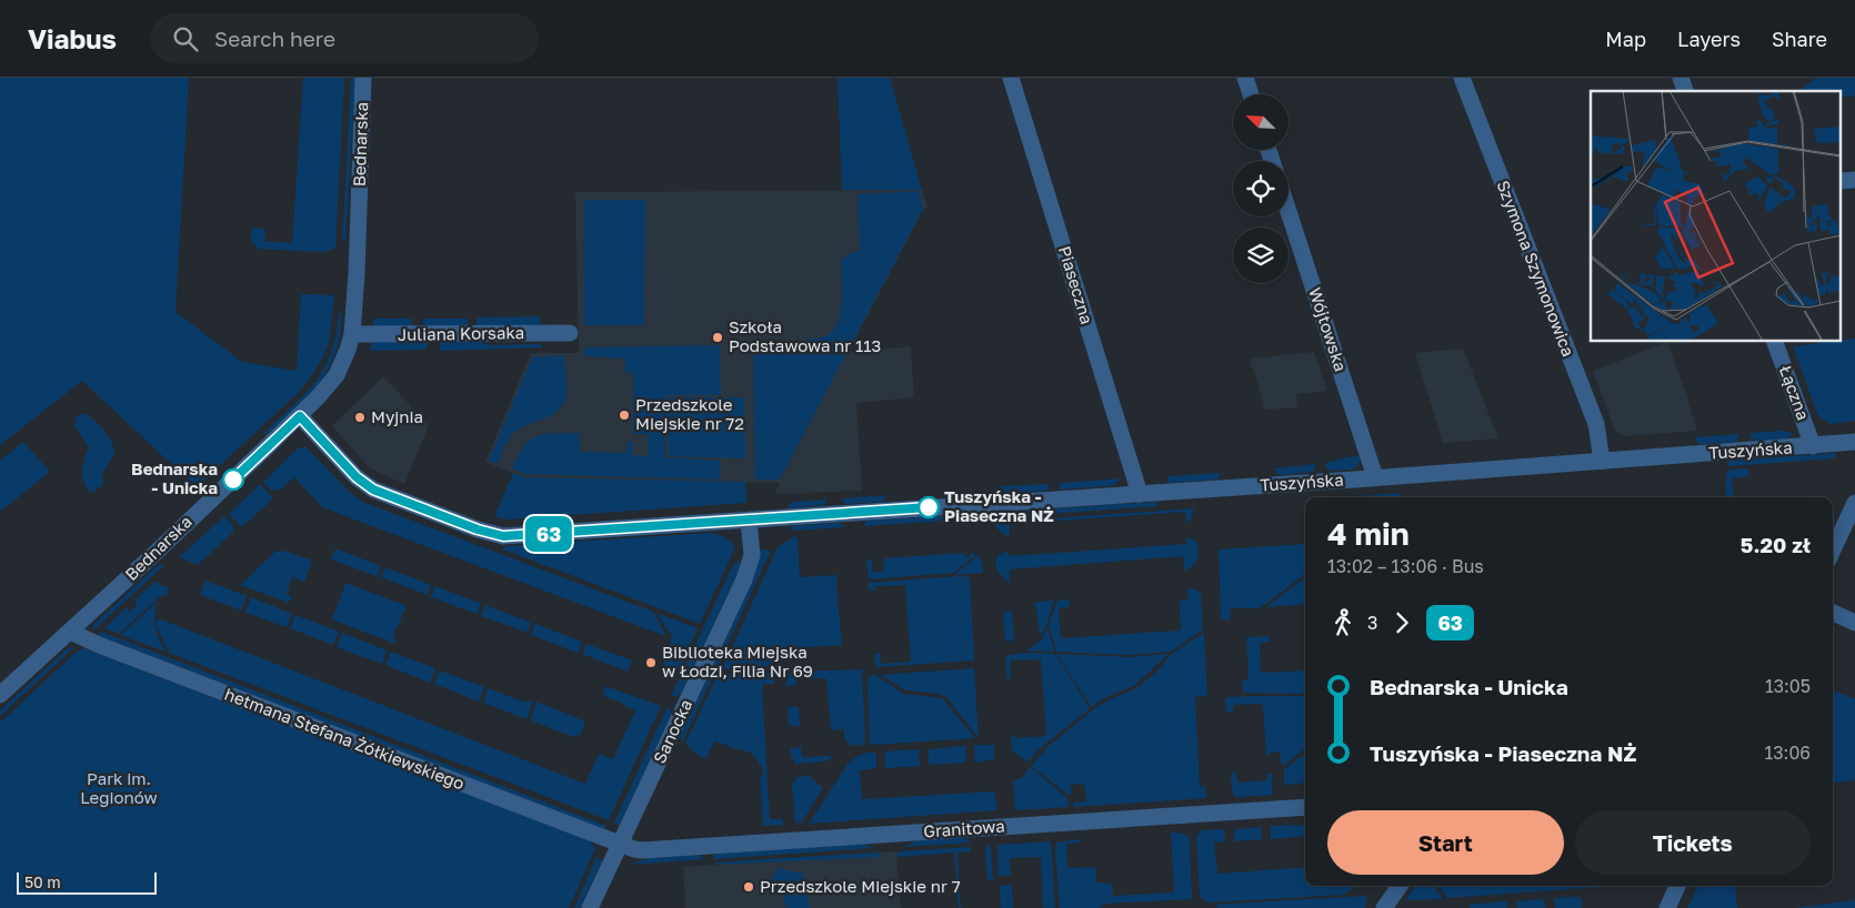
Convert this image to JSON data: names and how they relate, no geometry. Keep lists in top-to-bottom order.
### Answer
{
  "streets": {
    "street": [
      "Bednarska",
      "Szymona Szymonowica",
      "Piaseczna",
      "Wójtowska",
      "Juliana Korsaka",
      "Łączna",
      "Tuszyńska",
      "Sanocka",
      "hetmana Stefana Żółkiewskiego",
      "Granitowa"
    ]
  },
  "crossings": [
    ["Bednarska", "Juliana Korsaka"],
    ["Bednarska", "Tuszyńska"],
    ["Bednarska", "hetmana Stefana Żółkiewskiego"],
    ["Szymona Szymonowica", "Tuszyńska"],
    ["Piaseczna", "Tuszyńska"],
    ["Wójtowska", "Tuszyńska"],
    ["Łączna", "Tuszyńska"],
    ["Tuszyńska", "Sanocka"],
    ["Sanocka", "hetmana Stefana Żółkiewskiego"],
    ["Sanocka", "Granitowa"],
    ["hetmana Stefana Żółkiewskiego", "Granitowa"]
  ],
  "parks": ["Park im. Legionów"],
  "places": [
    "Szkoła Podstawowa nr 113",
    "Przedszkole Miejskie nr 72",
    "Myjnia",
    "Bednarska - Unicka",
    "Tuszyńska - Piaseczna NŻ",
    "Biblioteka Miejska w Łodzi, Filia Nr 69",
    "Przedszkole Miejskie nr 7"
  ],
  "lines": ["bus line 63"],
  "scale_bar": "50 m",
  "north": "top left",
  "page": {
    "header": "Viabus",
    "search": "Search here",
    "nav": ["Map", "Layers", "Share"],
    "on_map": "63",
    "heading": ["4 min", "13:02 – 13:06 · Bus", "5.20 zł"],
    "legs": ["3", "63"],
    "list": [
      {
        "name": "Bednarska - Unicka",
        "value": "13:05"
      },
      {
        "name": "Tuszyńska - Piaseczna NŻ",
        "value": "13:06"
      }
    ],
    "buttons": ["Start", "Tickets"],
    "scale": "50 m"
  }
}
